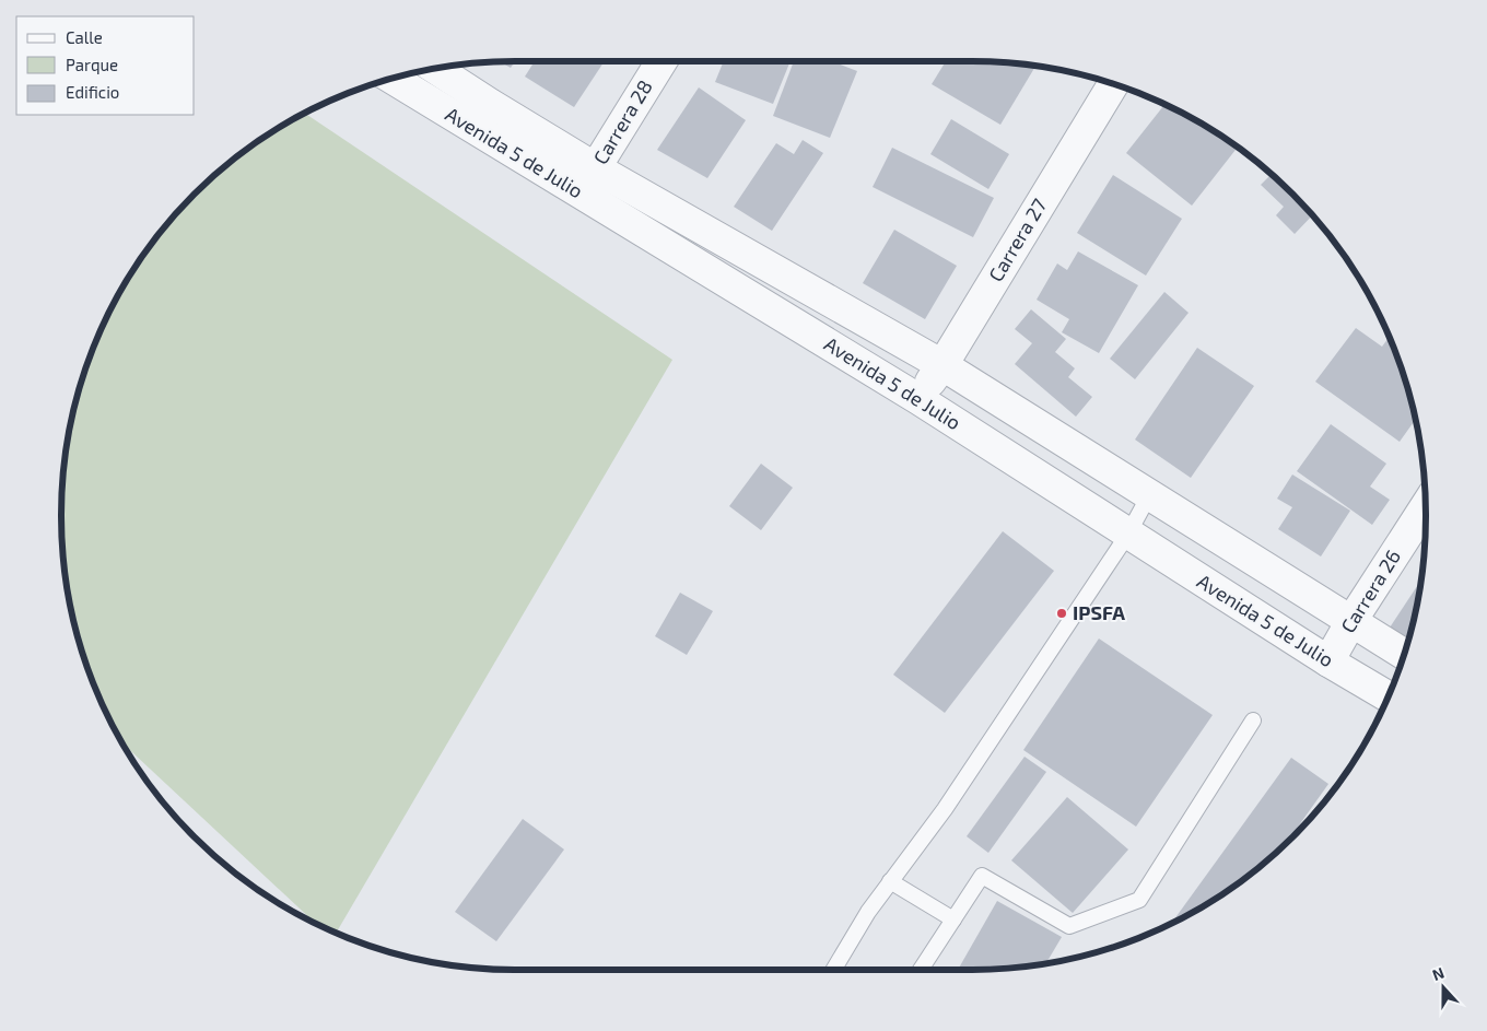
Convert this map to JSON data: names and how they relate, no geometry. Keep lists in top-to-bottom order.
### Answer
{
  "streets": {
    "street": [
      "Carrera 28",
      "Avenida 5 de Julio",
      "Carrera 27",
      "Carrera 26"
    ]
  },
  "crossings": [
    ["Carrera 28", "Avenida 5 de Julio"],
    ["Avenida 5 de Julio", "Carrera 27"],
    ["Avenida 5 de Julio", "Carrera 26"]
  ],
  "places": ["IPSFA"],
  "legend": ["Calle", "Parque", "Edificio"],
  "north": "top"
}
